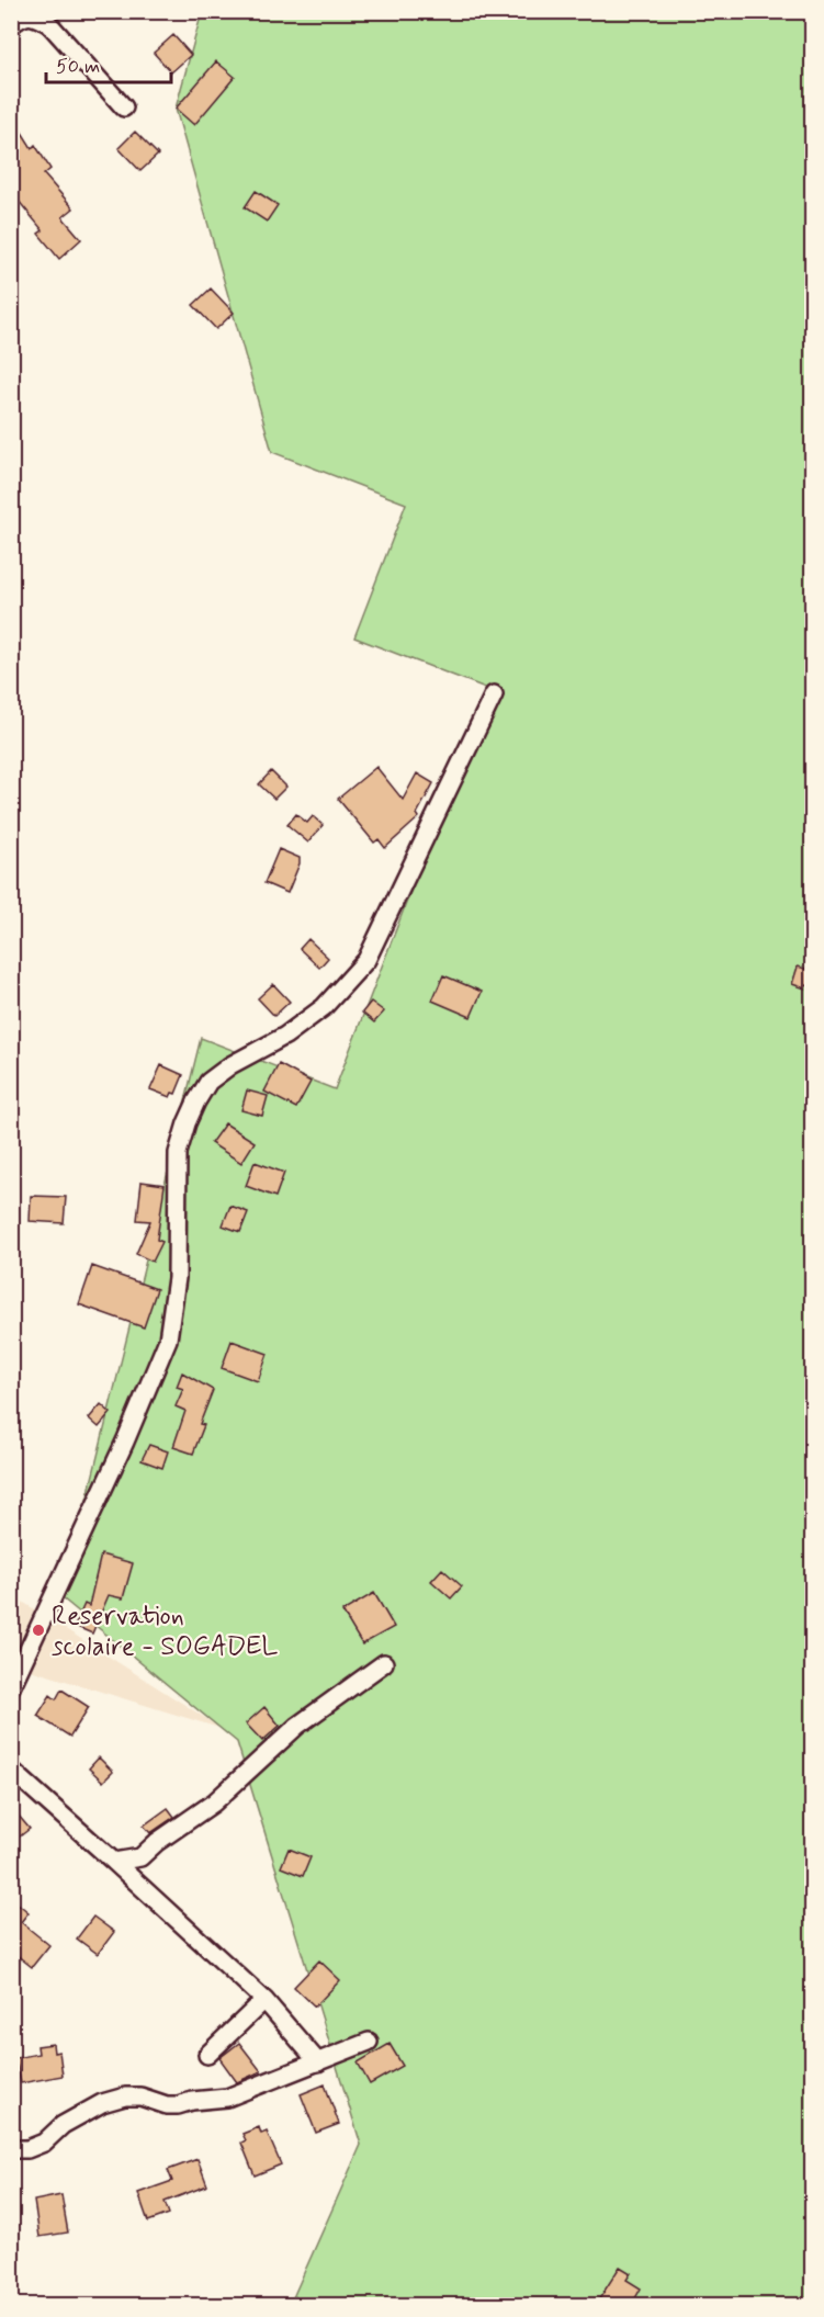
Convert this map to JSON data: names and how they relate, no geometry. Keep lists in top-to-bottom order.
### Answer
{
  "places": ["Reservation scolaire - SOGADEL"],
  "scale_bar": "50 m"
}
